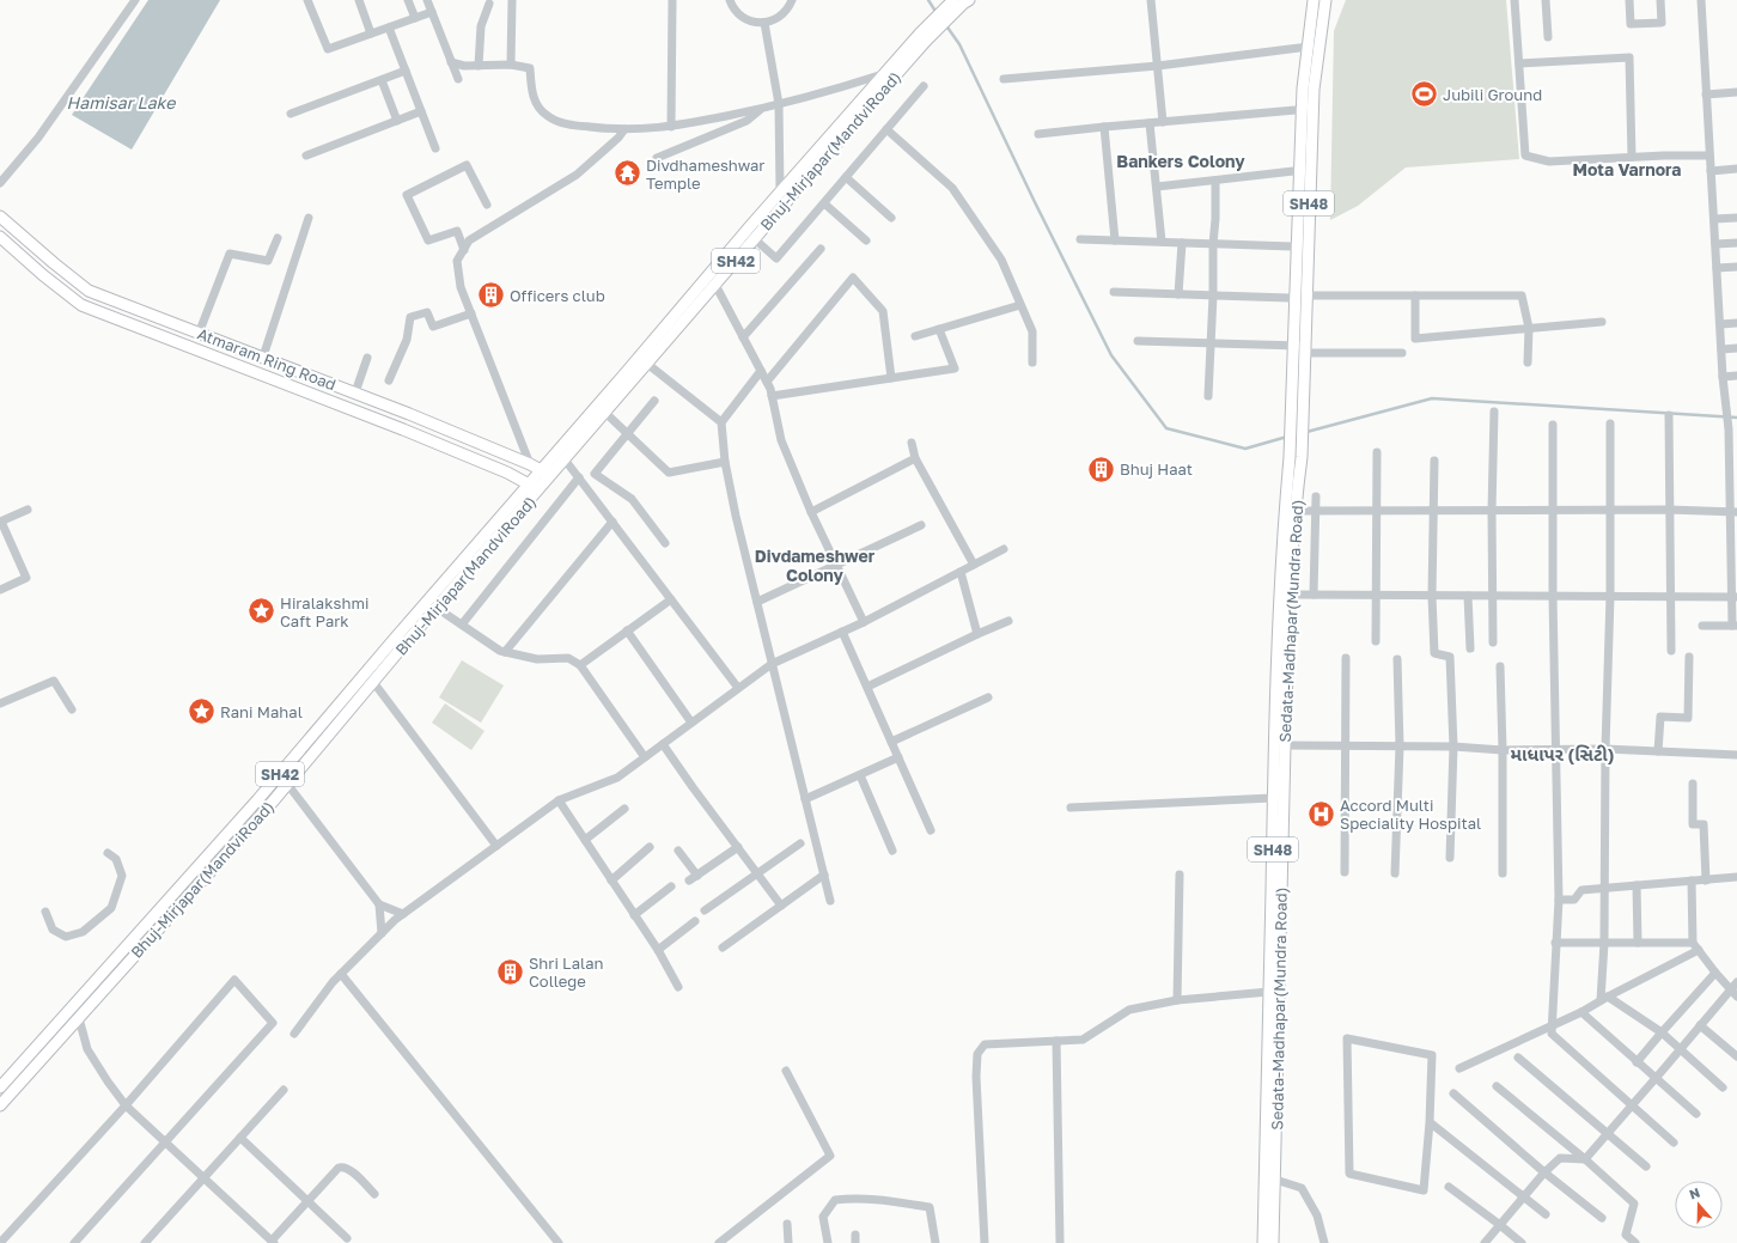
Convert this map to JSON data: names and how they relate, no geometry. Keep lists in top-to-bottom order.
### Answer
{
  "streets": {
    "main road": [
      "Bhuj-Mirjapar(MandviRoad)",
      "SH48",
      "SH42",
      "Atmaram Ring Road",
      "Sedata-Madhapar(Mundra Road)"
    ]
  },
  "crossings": [
    ["Bhuj-Mirjapar(MandviRoad)", "SH42"],
    ["Bhuj-Mirjapar(MandviRoad)", "Atmaram Ring Road"]
  ],
  "districts": [
    "Bankers Colony",
    "Mota Varnora",
    "Divdameshwer Colony",
    "માધાપર (સિટી)"
  ],
  "water": ["Hamisar Lake"],
  "places": {
    "sports": ["Jubili Ground"],
    "temple": ["Divdhameshwar Temple"],
    "building": ["Officers club", "Bhuj Haat", "Shri Lalan College"],
    "place": ["Hiralakshmi Caft Park", "Rani Mahal"],
    "hospital": ["Accord Multi Speciality Hospital"]
  },
  "north": "top"
}
